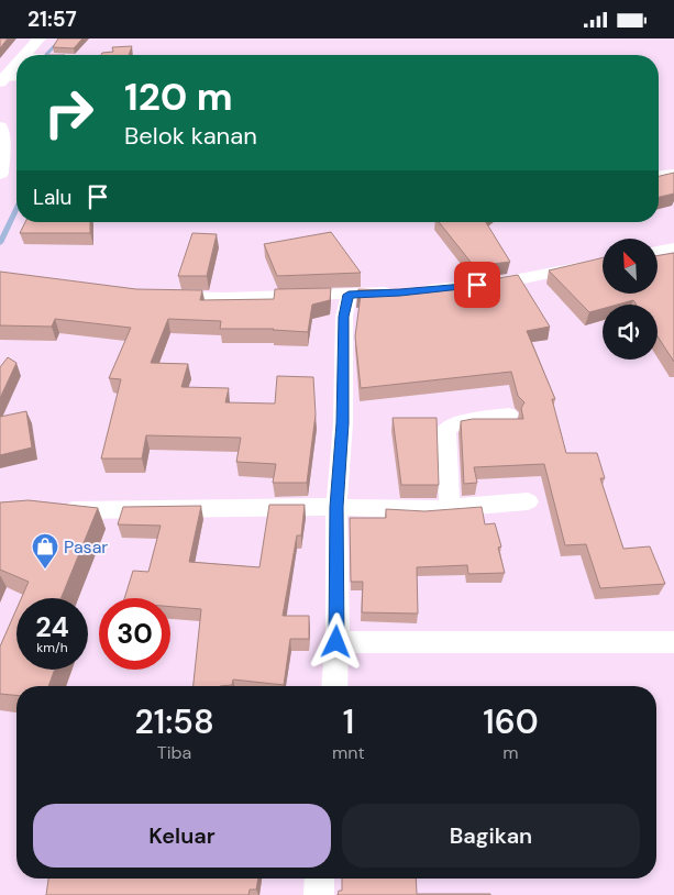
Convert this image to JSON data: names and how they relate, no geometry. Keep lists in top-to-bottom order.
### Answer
{
  "places": {
    "shop": ["Pasar"]
  },
  "north": "top left",
  "page": {
    "status": "21:57",
    "turn": ["120 m", "Belok kanan"],
    "then": "Lalu",
    "speed": "24 km/h",
    "limit": "30",
    "eta": [
      "21:58",
      "Tiba",
      "1",
      "mnt",
      "160",
      "m"
    ],
    "buttons": ["Keluar", "Bagikan"]
  }
}
